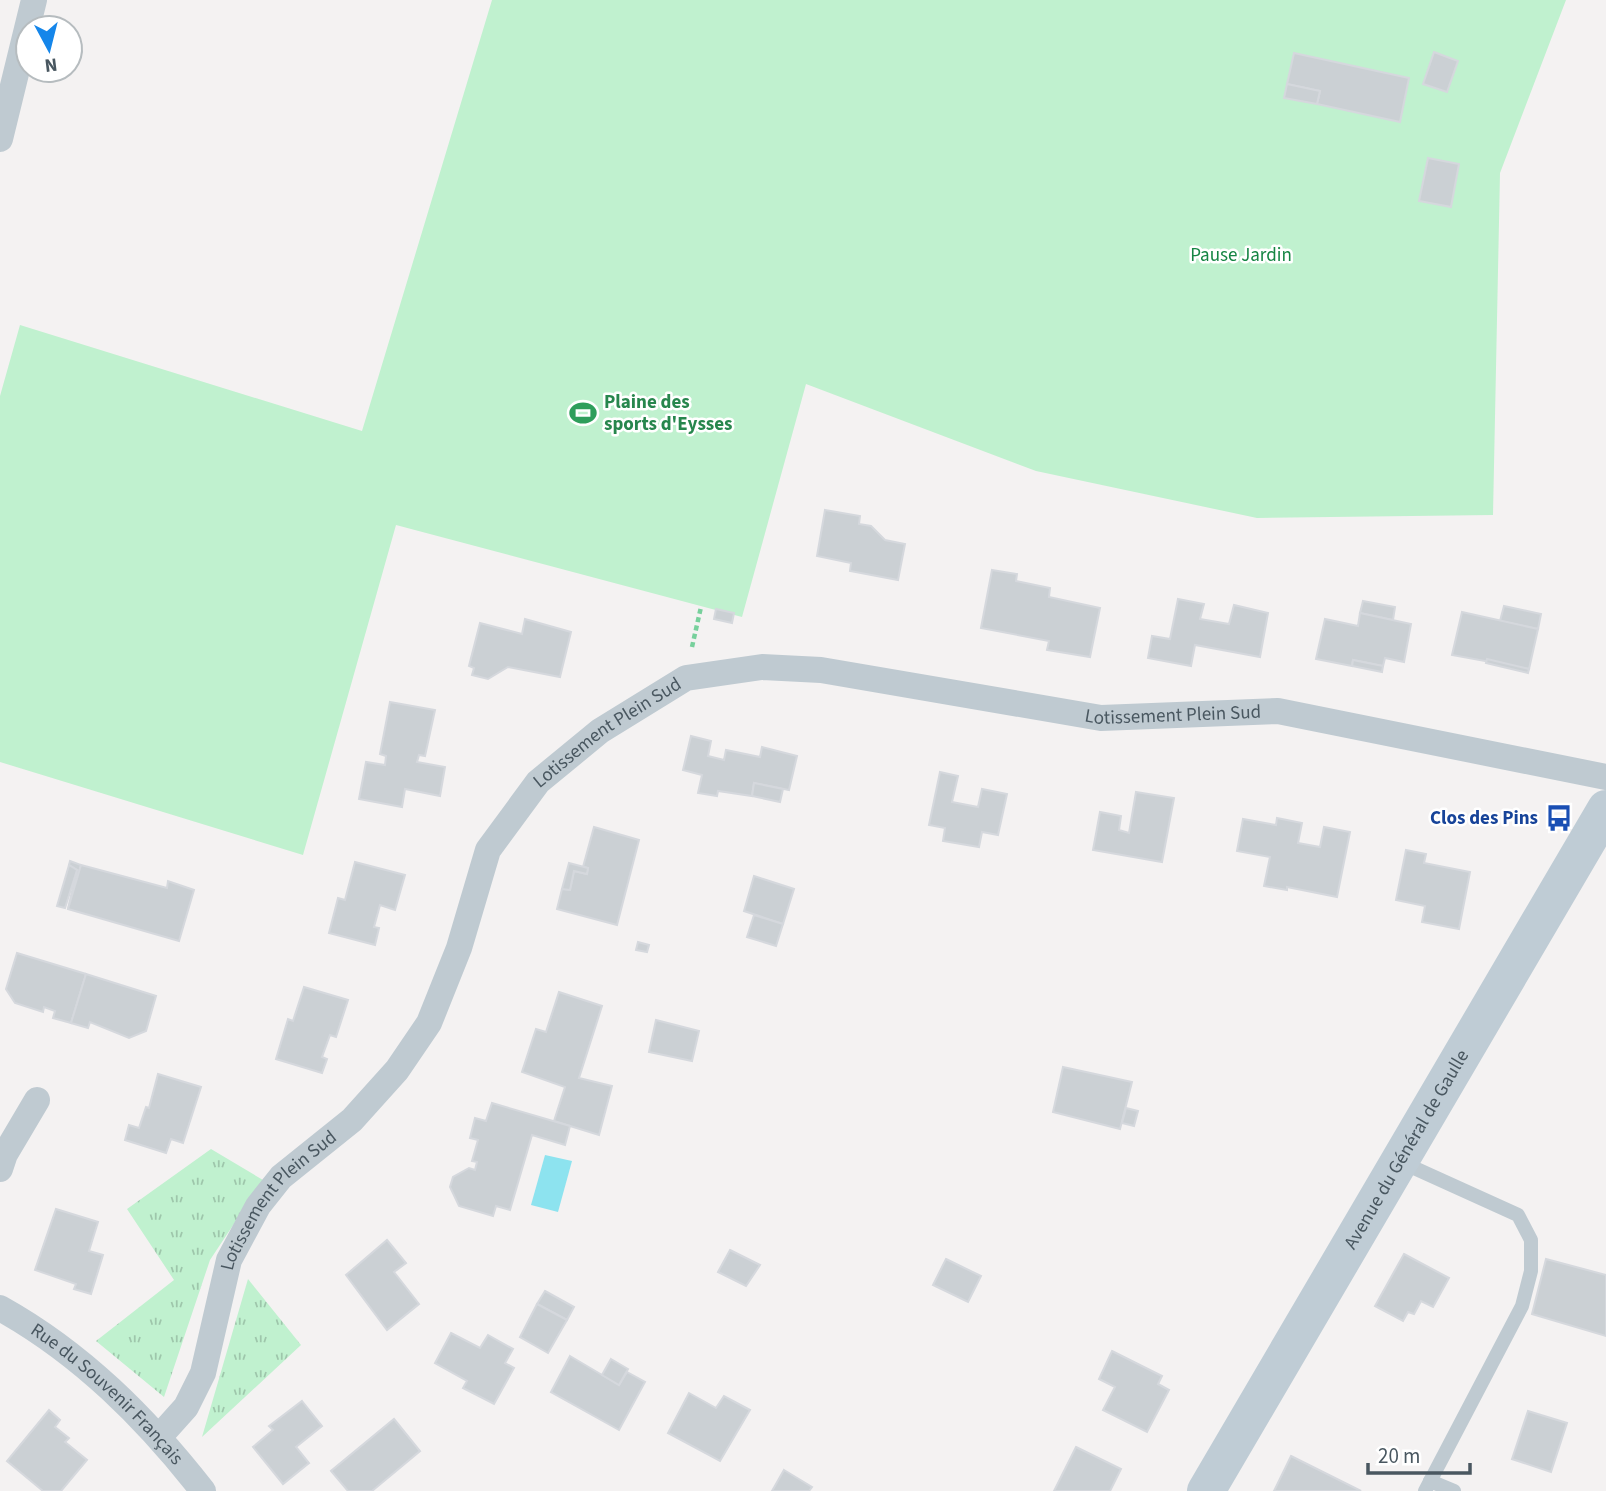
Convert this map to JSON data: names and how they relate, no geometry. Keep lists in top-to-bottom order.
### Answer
{
  "streets": {
    "main road": ["Avenue du Général de Gaulle"],
    "street": ["Lotissement Plein Sud", "Rue du Souvenir Français"]
  },
  "crossings": [
    ["Lotissement Plein Sud", "Rue du Souvenir Français"]
  ],
  "parks": ["Pause Jardin"],
  "places": {
    "sports": ["Plaine des sports d'Eysses"],
    "bus stop": ["Clos des Pins"]
  },
  "scale_bar": "20 m",
  "north": "bottom"
}
